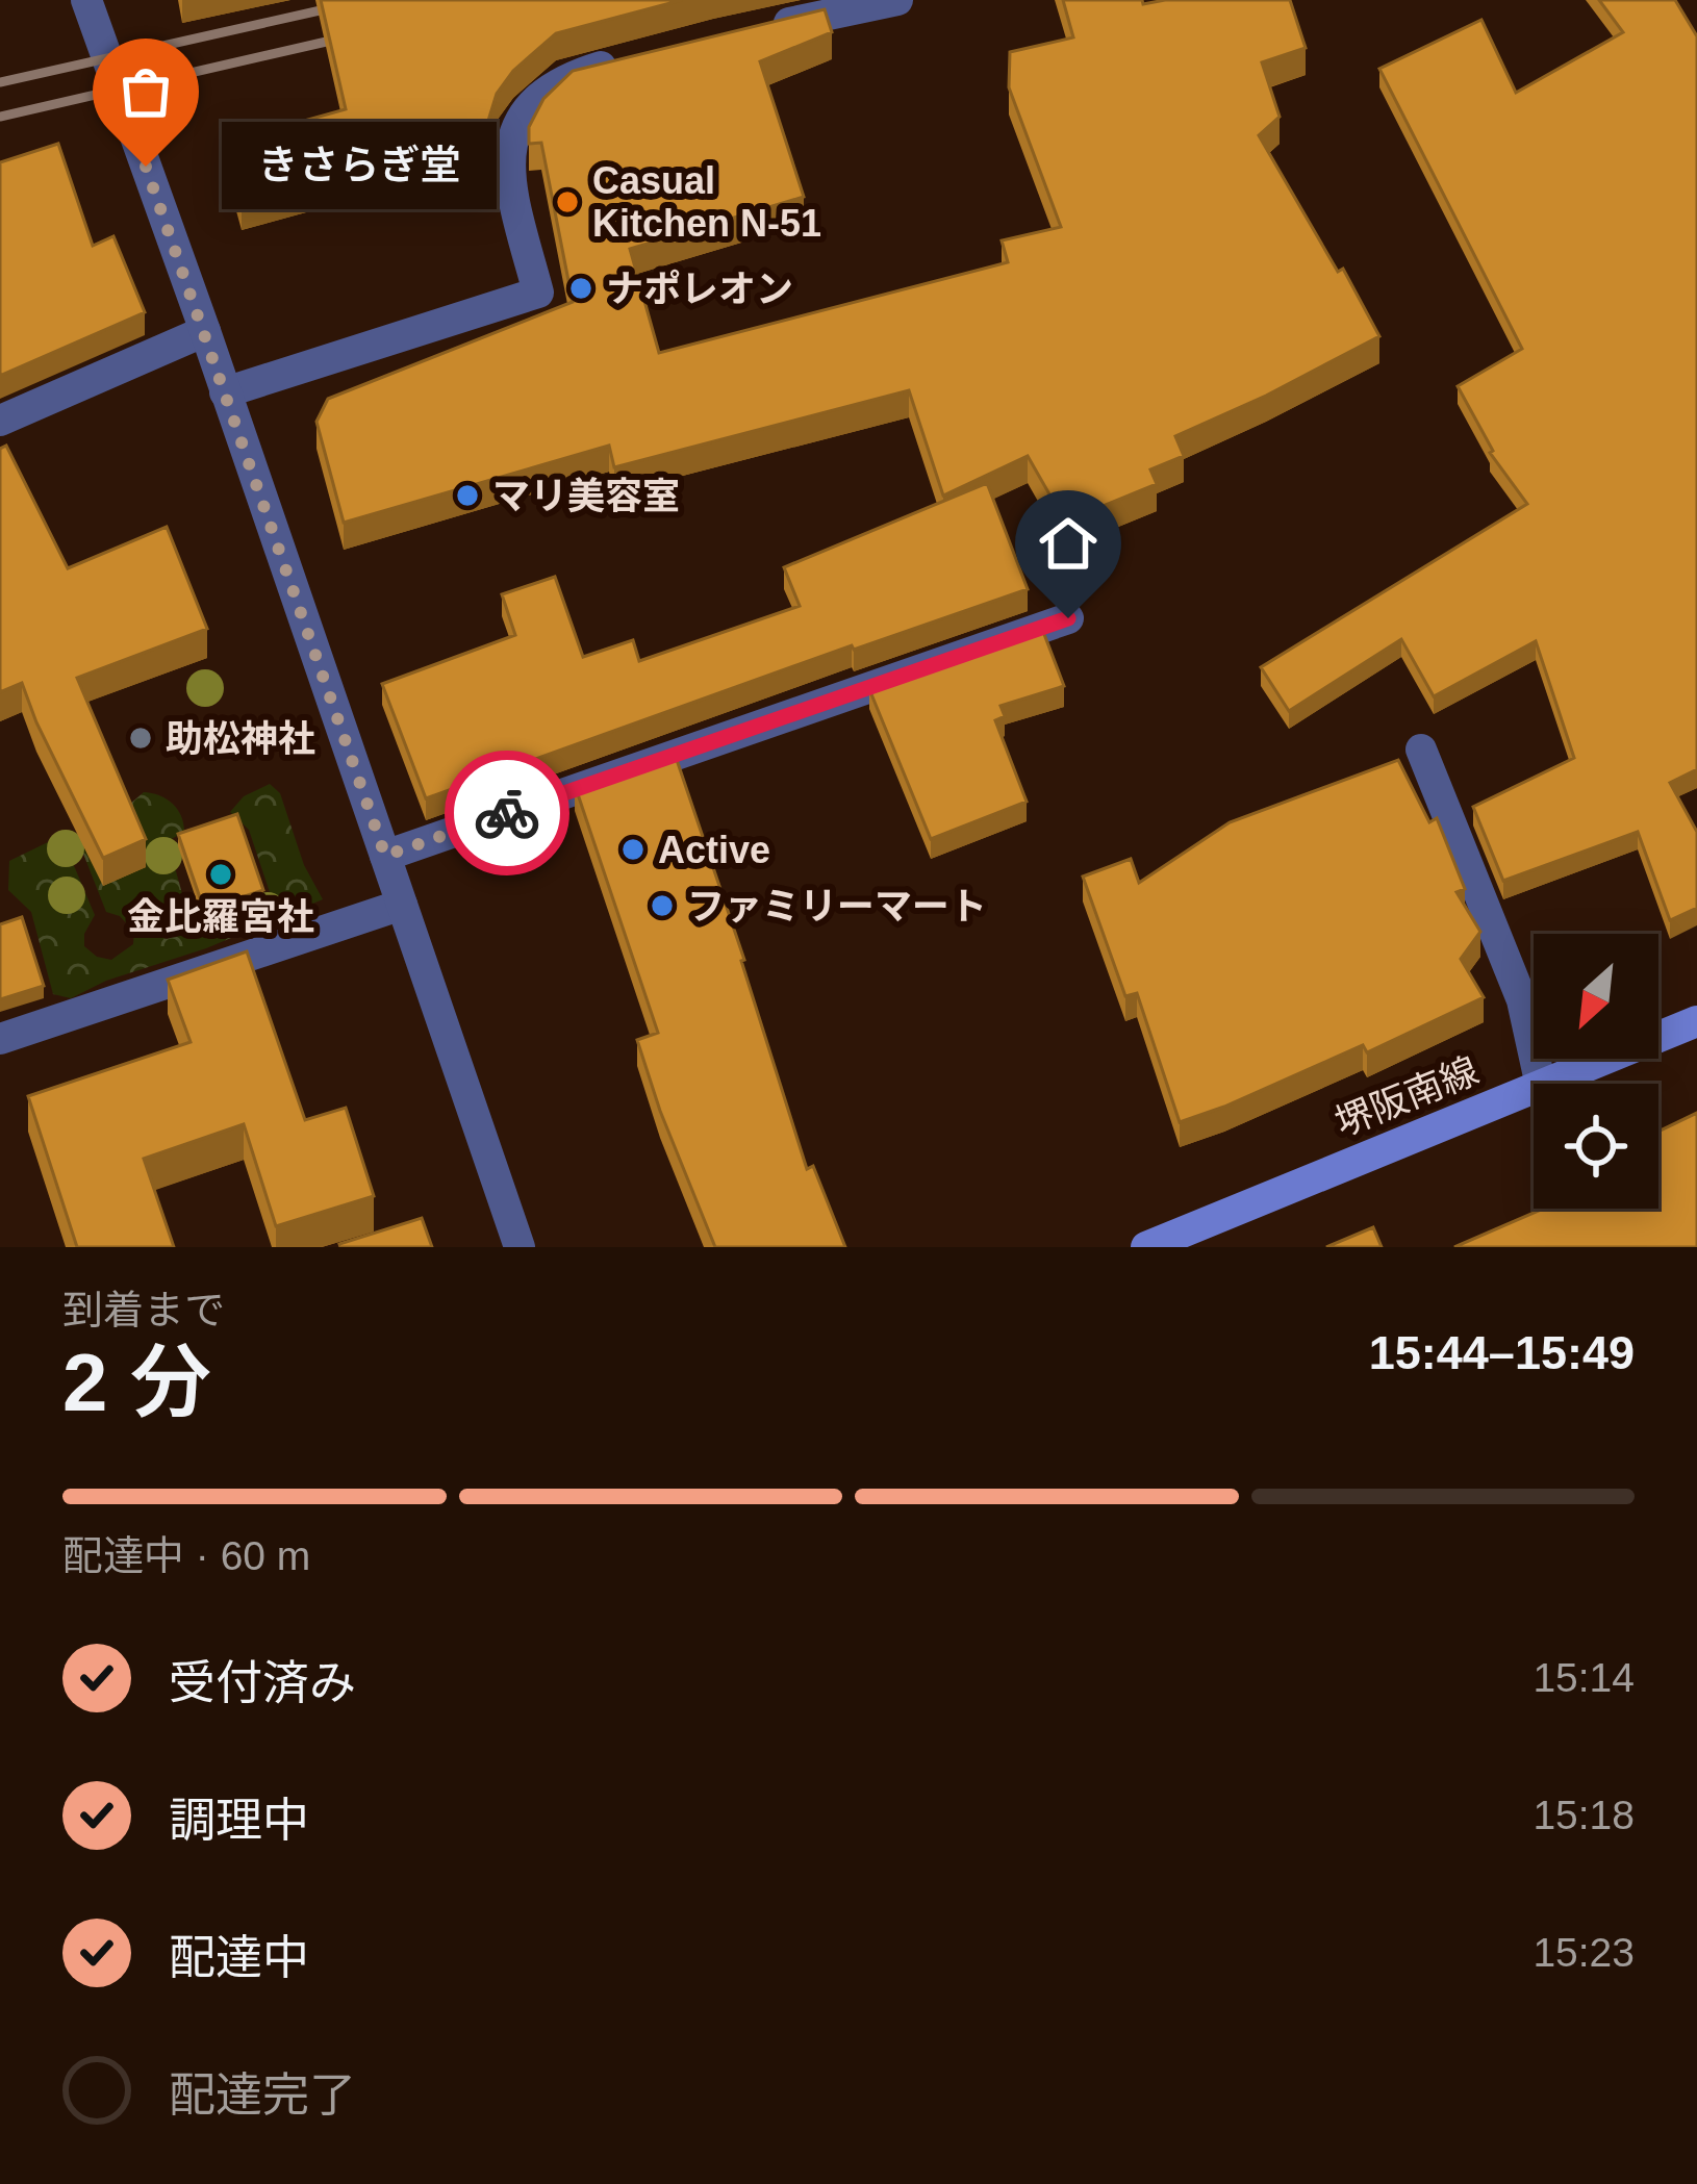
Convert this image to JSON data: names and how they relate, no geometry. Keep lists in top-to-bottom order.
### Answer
{
  "streets": {
    "main road": ["堺阪南線"]
  },
  "places": [
    "きさらぎ堂",
    "Casual Kitchen N-51",
    "ナポレオン",
    "マリ美容室",
    "助松神社",
    "Active",
    "金比羅宮社",
    "ファミリーマート"
  ],
  "north": "bottom left",
  "page": {
    "bubble": "きさらぎ堂",
    "heading": ["2 分", "到着まで", "15:44–15:49"],
    "bar": "配達中 · 60 m",
    "list": [
      ["受付済み", "15:14"],
      ["調理中", "15:18"],
      ["配達中", "15:23"],
      "配達完了"
    ]
  }
}
